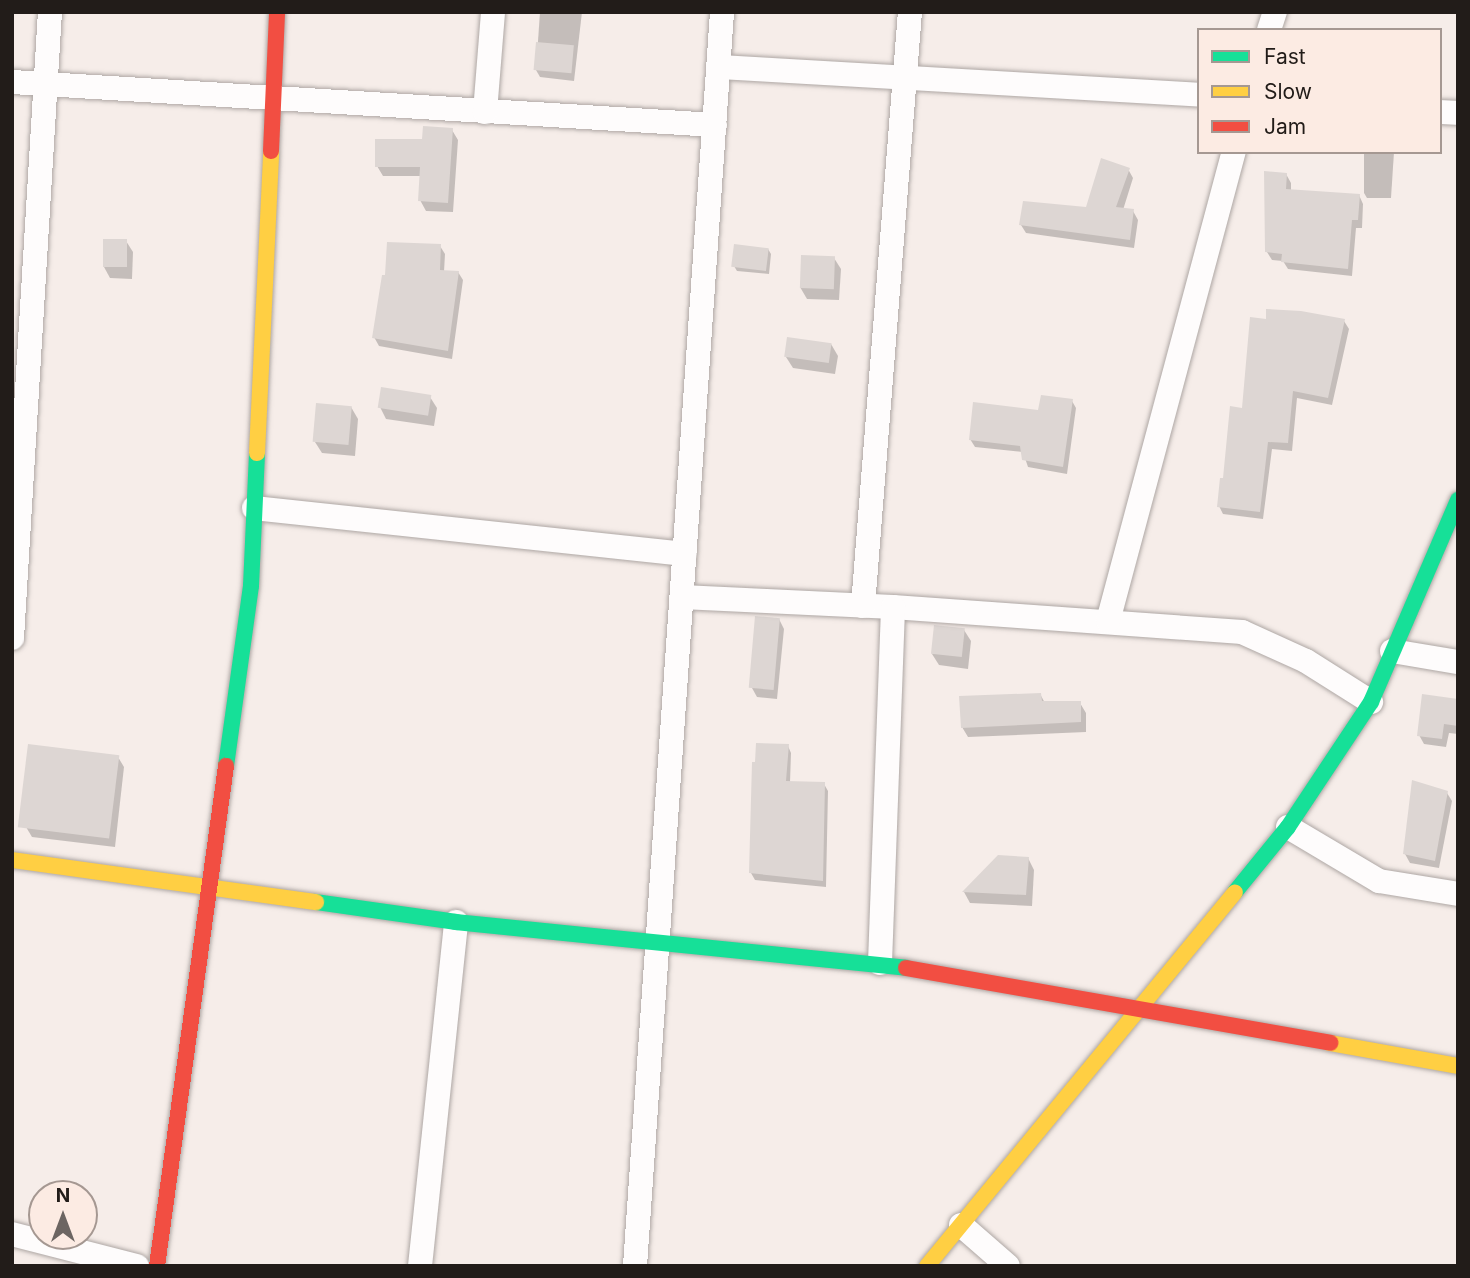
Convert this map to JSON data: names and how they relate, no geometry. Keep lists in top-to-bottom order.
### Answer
{
  "legend": ["Fast", "Slow", "Jam"],
  "north": "top"
}
